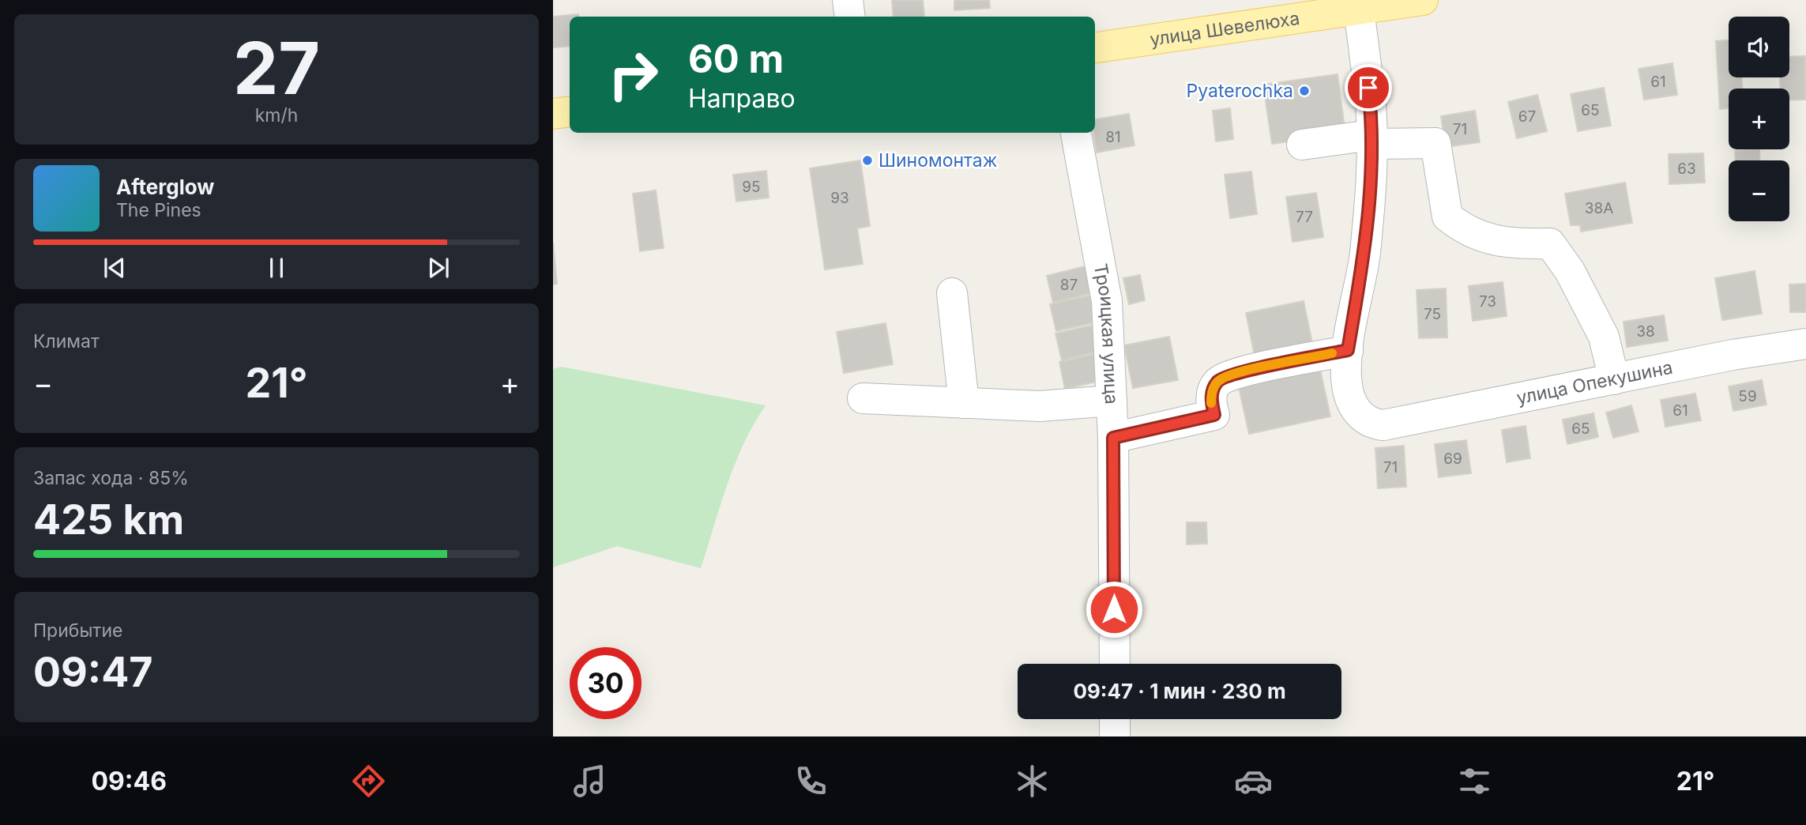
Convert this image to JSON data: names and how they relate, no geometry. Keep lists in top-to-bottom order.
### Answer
{
  "streets": {
    "main road": ["улица Шевелюха"],
    "street": ["Троицкая улица", "улица Опекушина"]
  },
  "places": ["Pyaterochka", "Шиномонтаж"],
  "house_numbers": [
    "61",
    "65",
    "67",
    "71",
    "81",
    "63",
    "95",
    "93",
    "38А",
    "77",
    "87",
    "73",
    "75",
    "38",
    "59",
    "61",
    "65",
    "69",
    "71"
  ],
  "page": {
    "tile": [
      ["27", "km/h"],
      "Климат",
      ["Запас хода · 85%", "425 km"],
      ["Прибытие", "09:47"]
    ],
    "map_buttons": ["+", "−"],
    "turn": ["60 m", "Направо"],
    "song": ["Afterglow", "The Pines"],
    "heat": ["−", "21°", "+"],
    "limit": "30",
    "trip": "09:47 · 1 мин · 230 m",
    "tabs": ["09:46", "21°"]
  }
}
